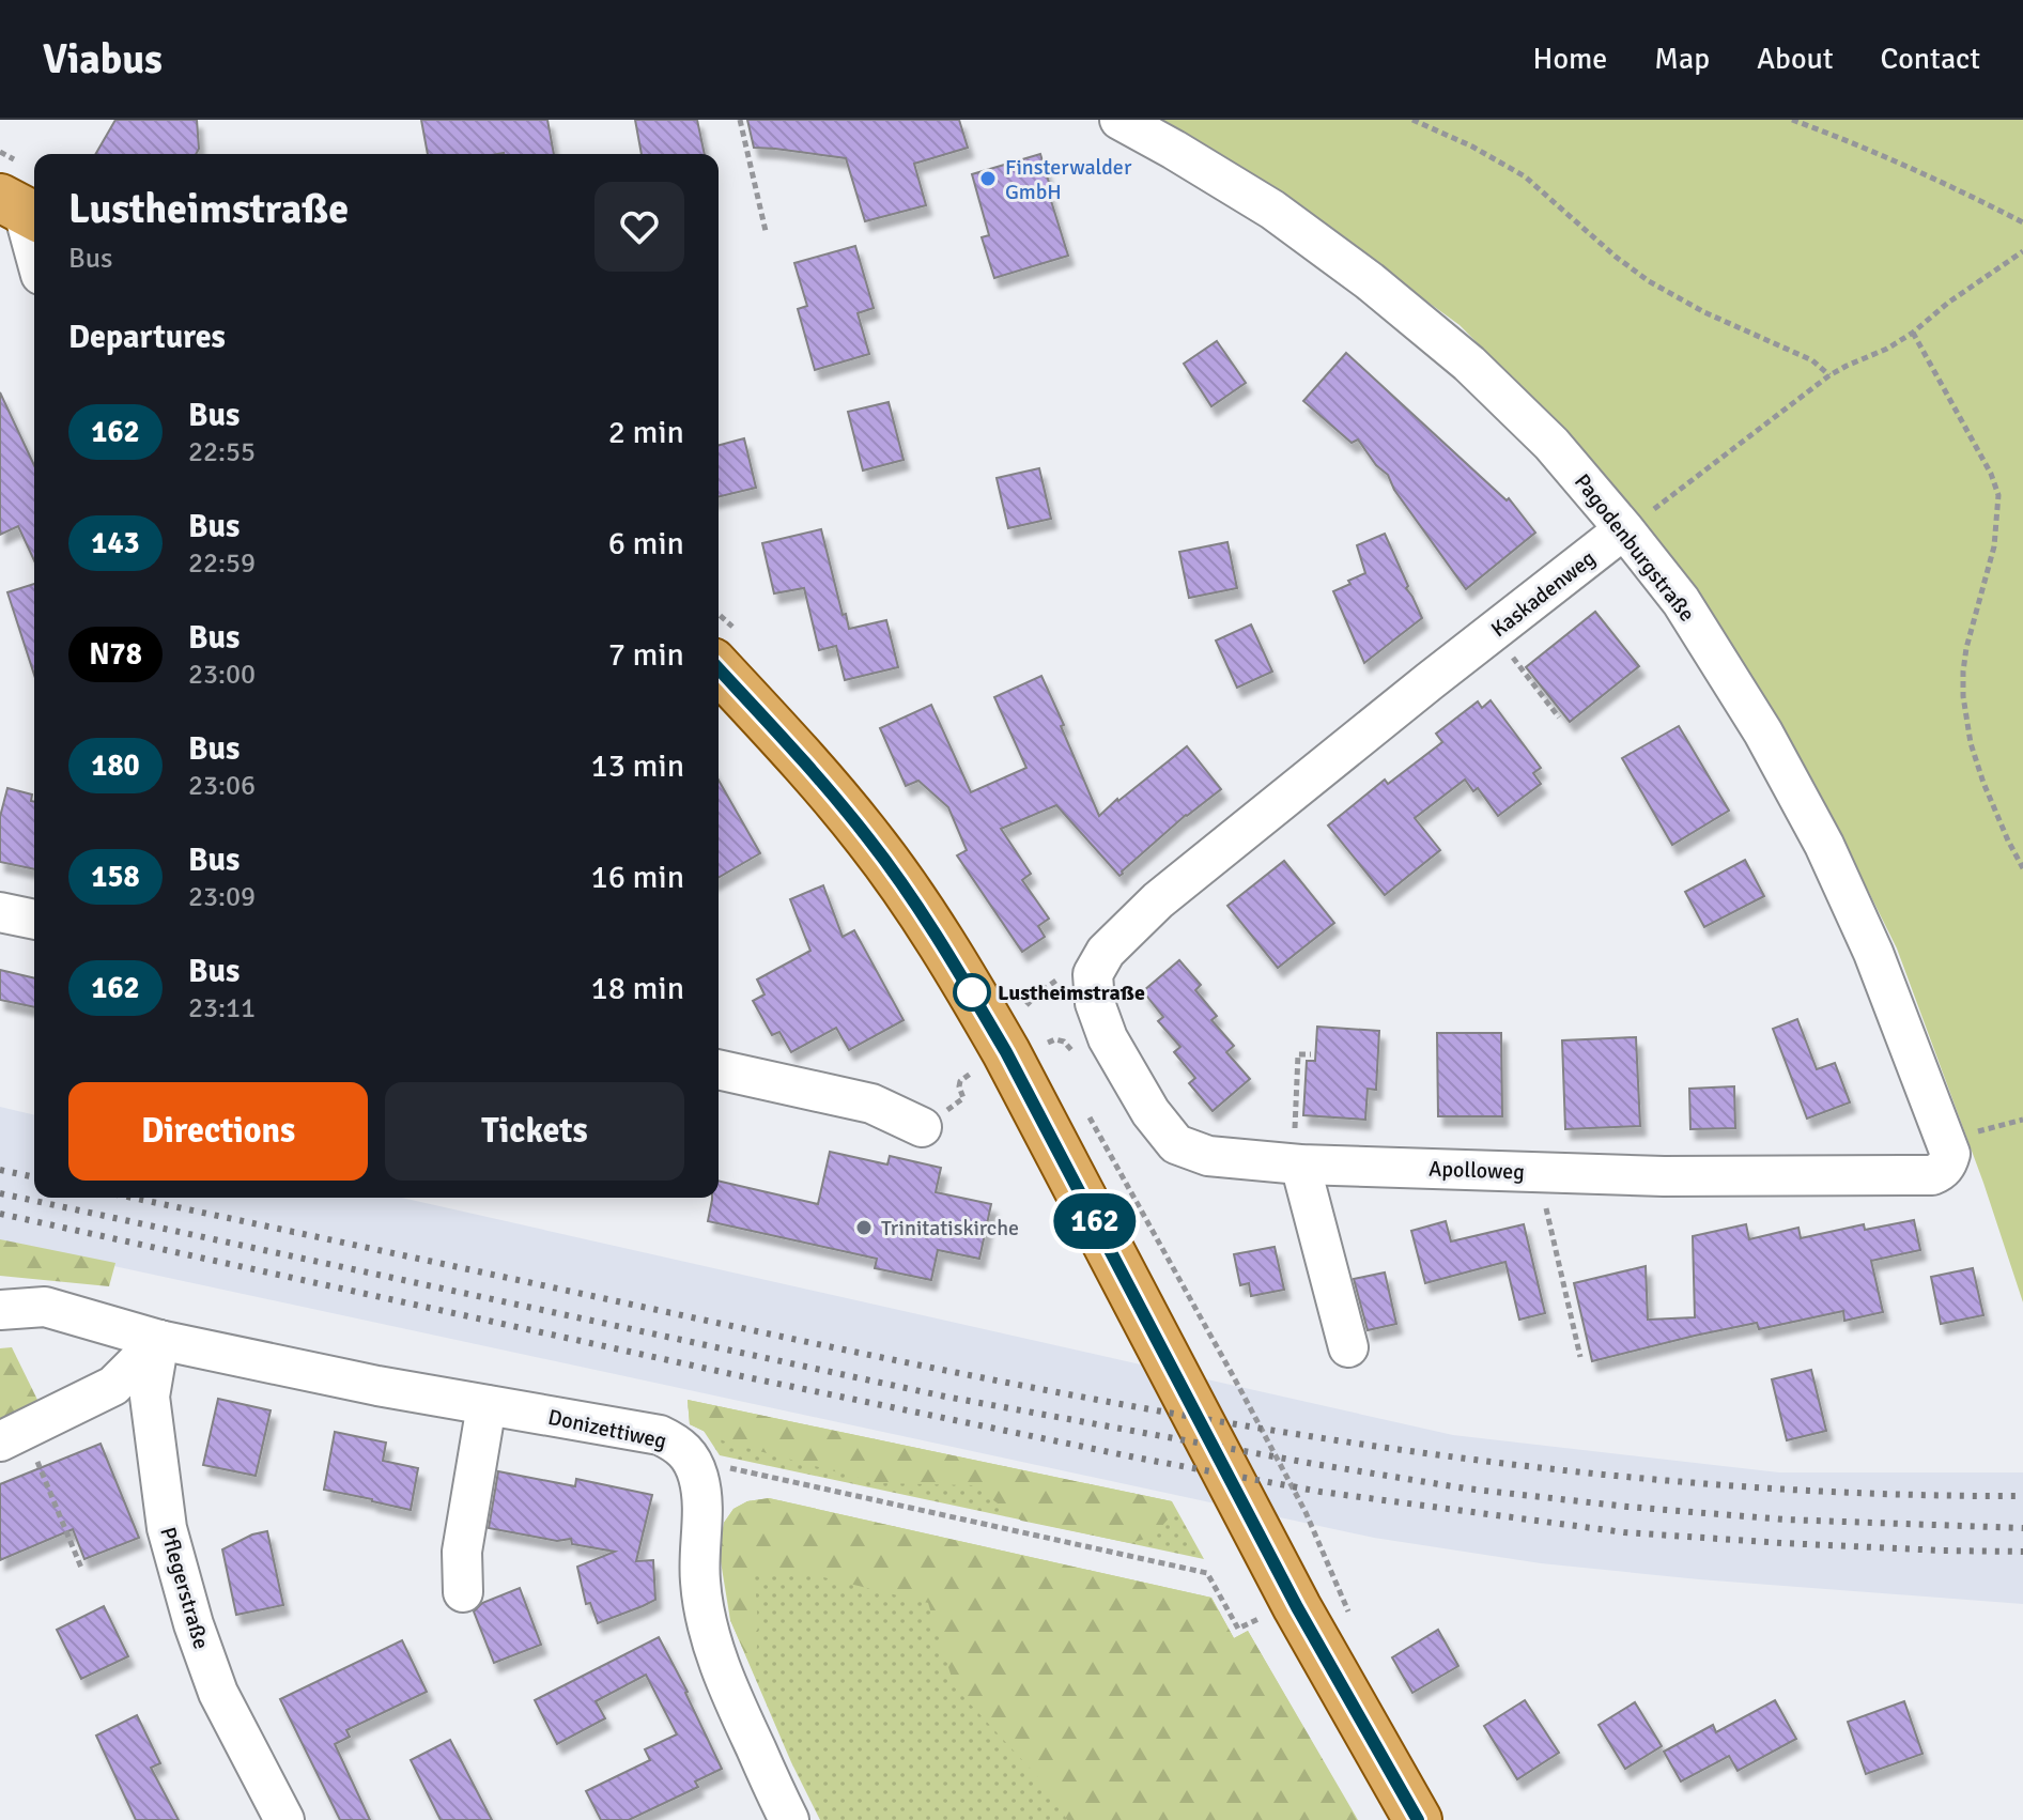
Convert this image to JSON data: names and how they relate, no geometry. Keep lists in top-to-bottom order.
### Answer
{
  "streets": {
    "street": [
      "Pagodenburgstraße",
      "Kaskadenweg",
      "Apolloweg",
      "Donizettiweg",
      "Pflegerstraße"
    ]
  },
  "crossings": [
    ["Pagodenburgstraße", "Kaskadenweg"],
    ["Pagodenburgstraße", "Apolloweg"],
    ["Kaskadenweg", "Apolloweg"],
    ["Donizettiweg", "Pflegerstraße"]
  ],
  "places": ["Finsterwalder GmbH", "Lustheimstraße", "Trinitatiskirche"],
  "lines": ["bus line 162"],
  "page": {
    "header": "Viabus",
    "nav": [
      "Home",
      "Map",
      "About",
      "Contact"
    ],
    "on_map": "162",
    "heading": [
      ["Lustheimstraße", "Bus"],
      "Departures"
    ],
    "list": [
      {
        "mark": "162",
        "name": "Bus",
        "note": "22:55",
        "value": "2 min"
      },
      {
        "mark": "143",
        "name": "Bus",
        "note": "22:59",
        "value": "6 min"
      },
      {
        "mark": "N78",
        "name": "Bus",
        "note": "23:00",
        "value": "7 min"
      },
      {
        "mark": "180",
        "name": "Bus",
        "note": "23:06",
        "value": "13 min"
      },
      {
        "mark": "158",
        "name": "Bus",
        "note": "23:09",
        "value": "16 min"
      },
      {
        "mark": "162",
        "name": "Bus",
        "note": "23:11",
        "value": "18 min"
      }
    ],
    "buttons": ["Directions", "Tickets"]
  }
}
